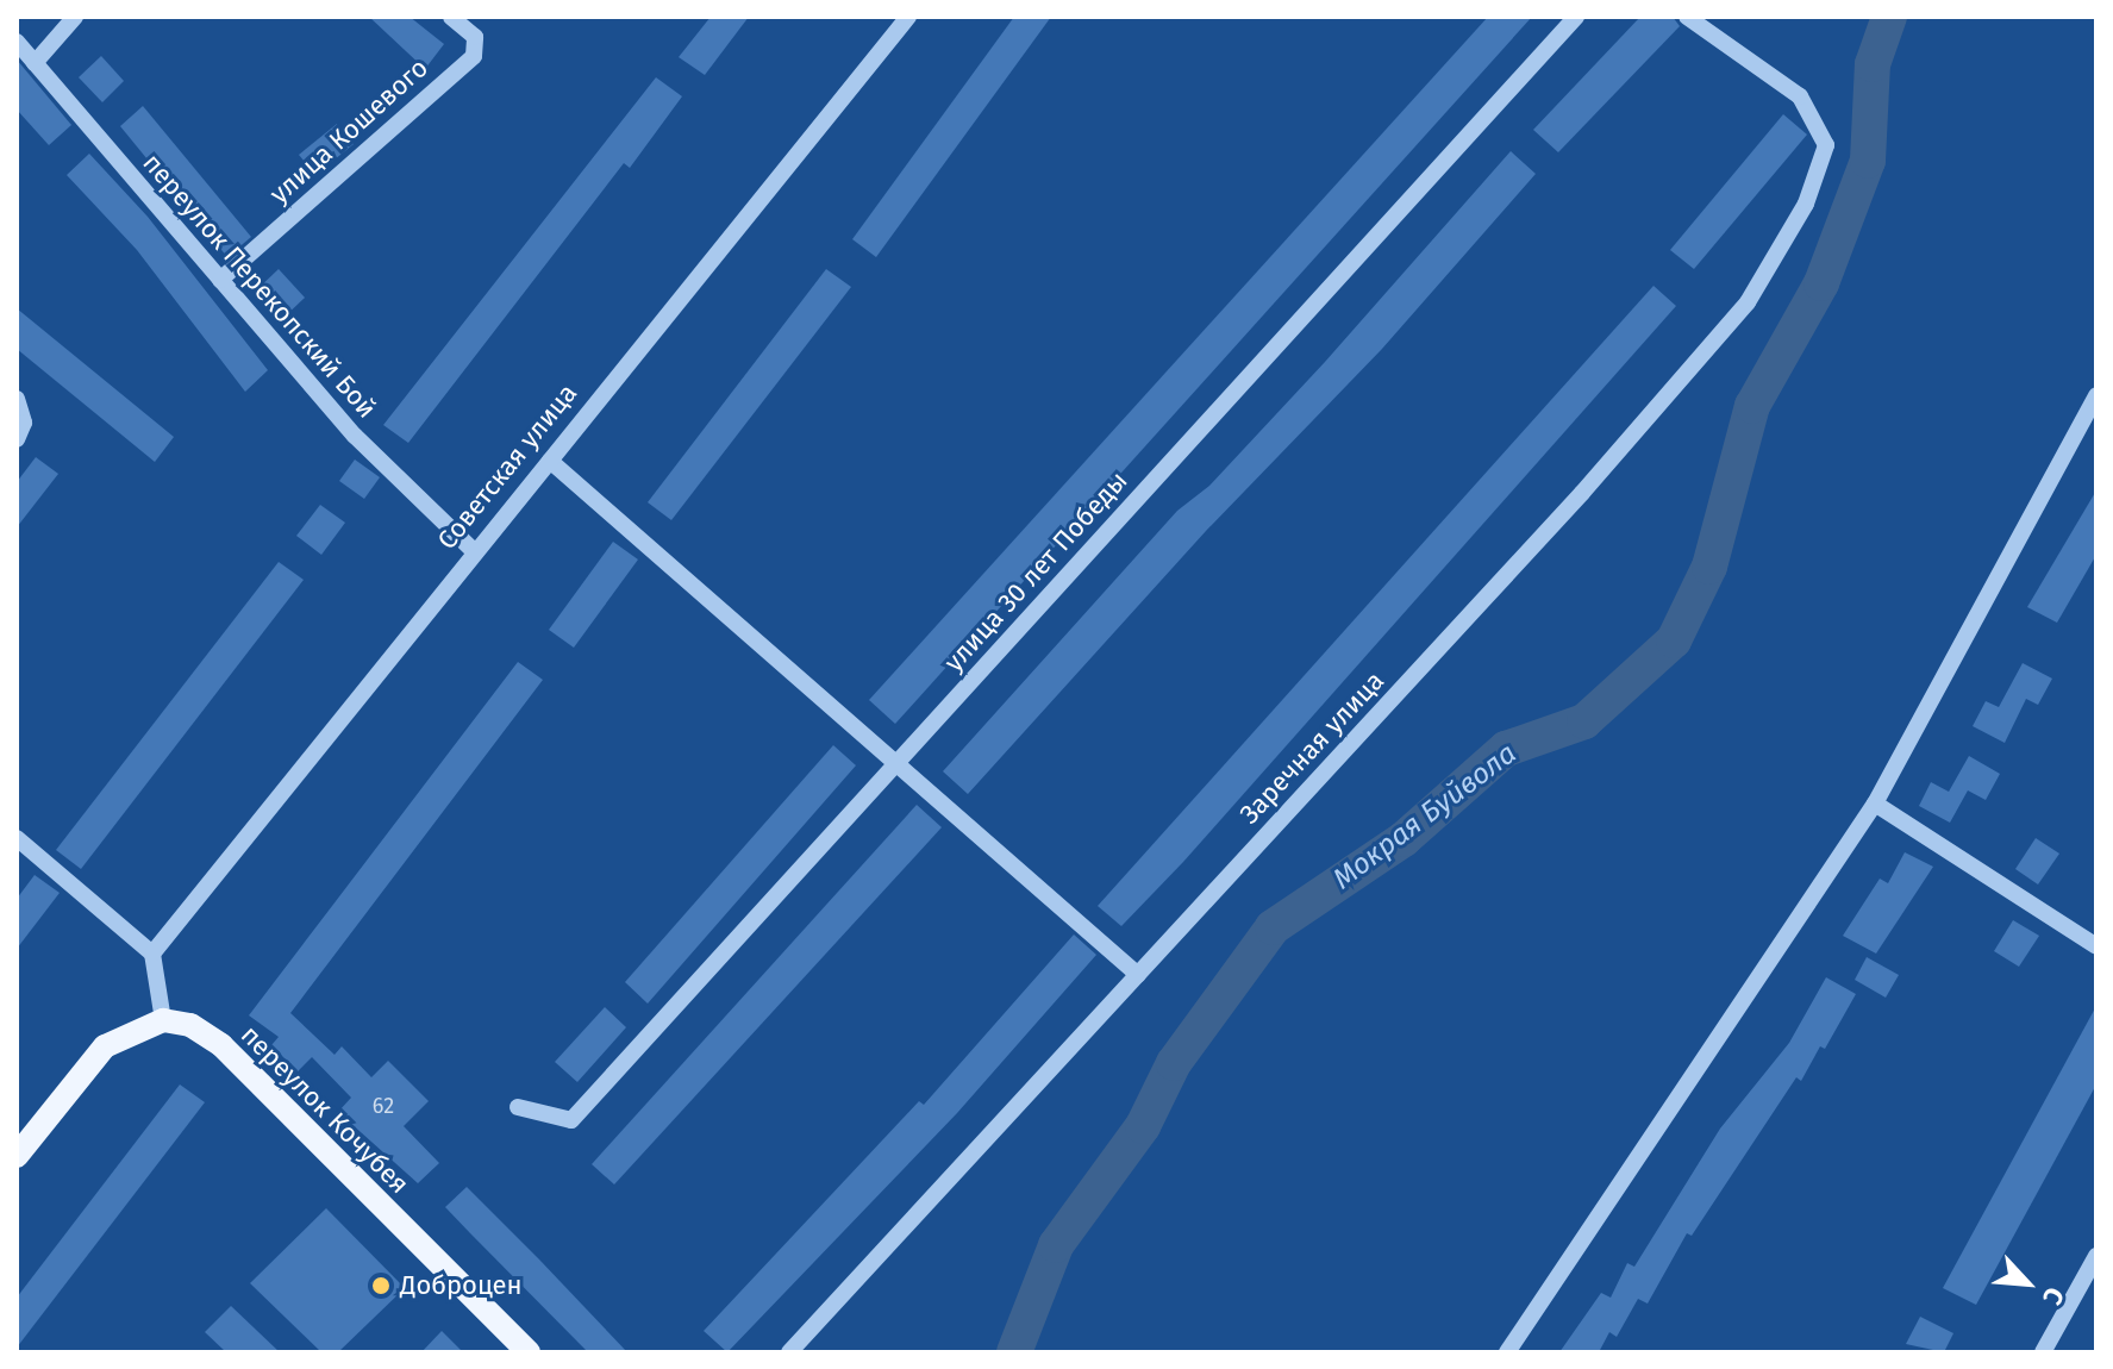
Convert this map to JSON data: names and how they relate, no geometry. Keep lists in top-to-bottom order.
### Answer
{
  "streets": {
    "main road": ["переулок Кочубея"],
    "street": [
      "улица Кошевого",
      "переулок Перекопский Бой",
      "Советская улица",
      "улица 30 лет Победы",
      "Заречная улица"
    ]
  },
  "crossings": [
    ["улица Кошевого", "переулок Перекопский Бой"],
    ["переулок Перекопский Бой", "Советская улица"]
  ],
  "water": ["Мокрая Буйвола"],
  "places": ["Доброцен"],
  "house_numbers": ["62"],
  "north": "bottom right"
}
